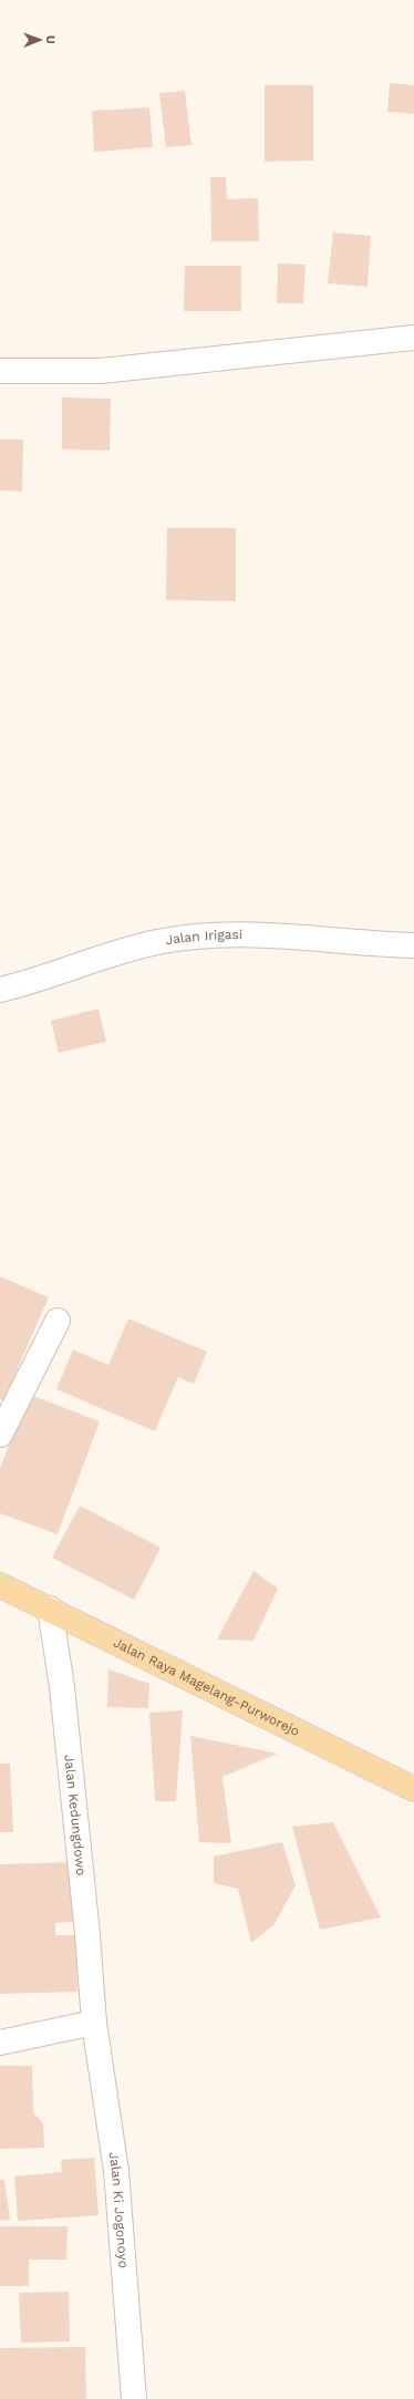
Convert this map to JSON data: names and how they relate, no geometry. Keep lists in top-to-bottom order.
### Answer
{
  "streets": {
    "main road": ["Jalan Raya Magelang-Purworejo"],
    "street": ["Jalan Irigasi", "Jalan Kedungdowo", "Jalan Ki Jogonoyo"]
  },
  "crossings": [
    ["Jalan Raya Magelang-Purworejo", "Jalan Kedungdowo"],
    ["Jalan Kedungdowo", "Jalan Ki Jogonoyo"]
  ],
  "north": "right"
}
